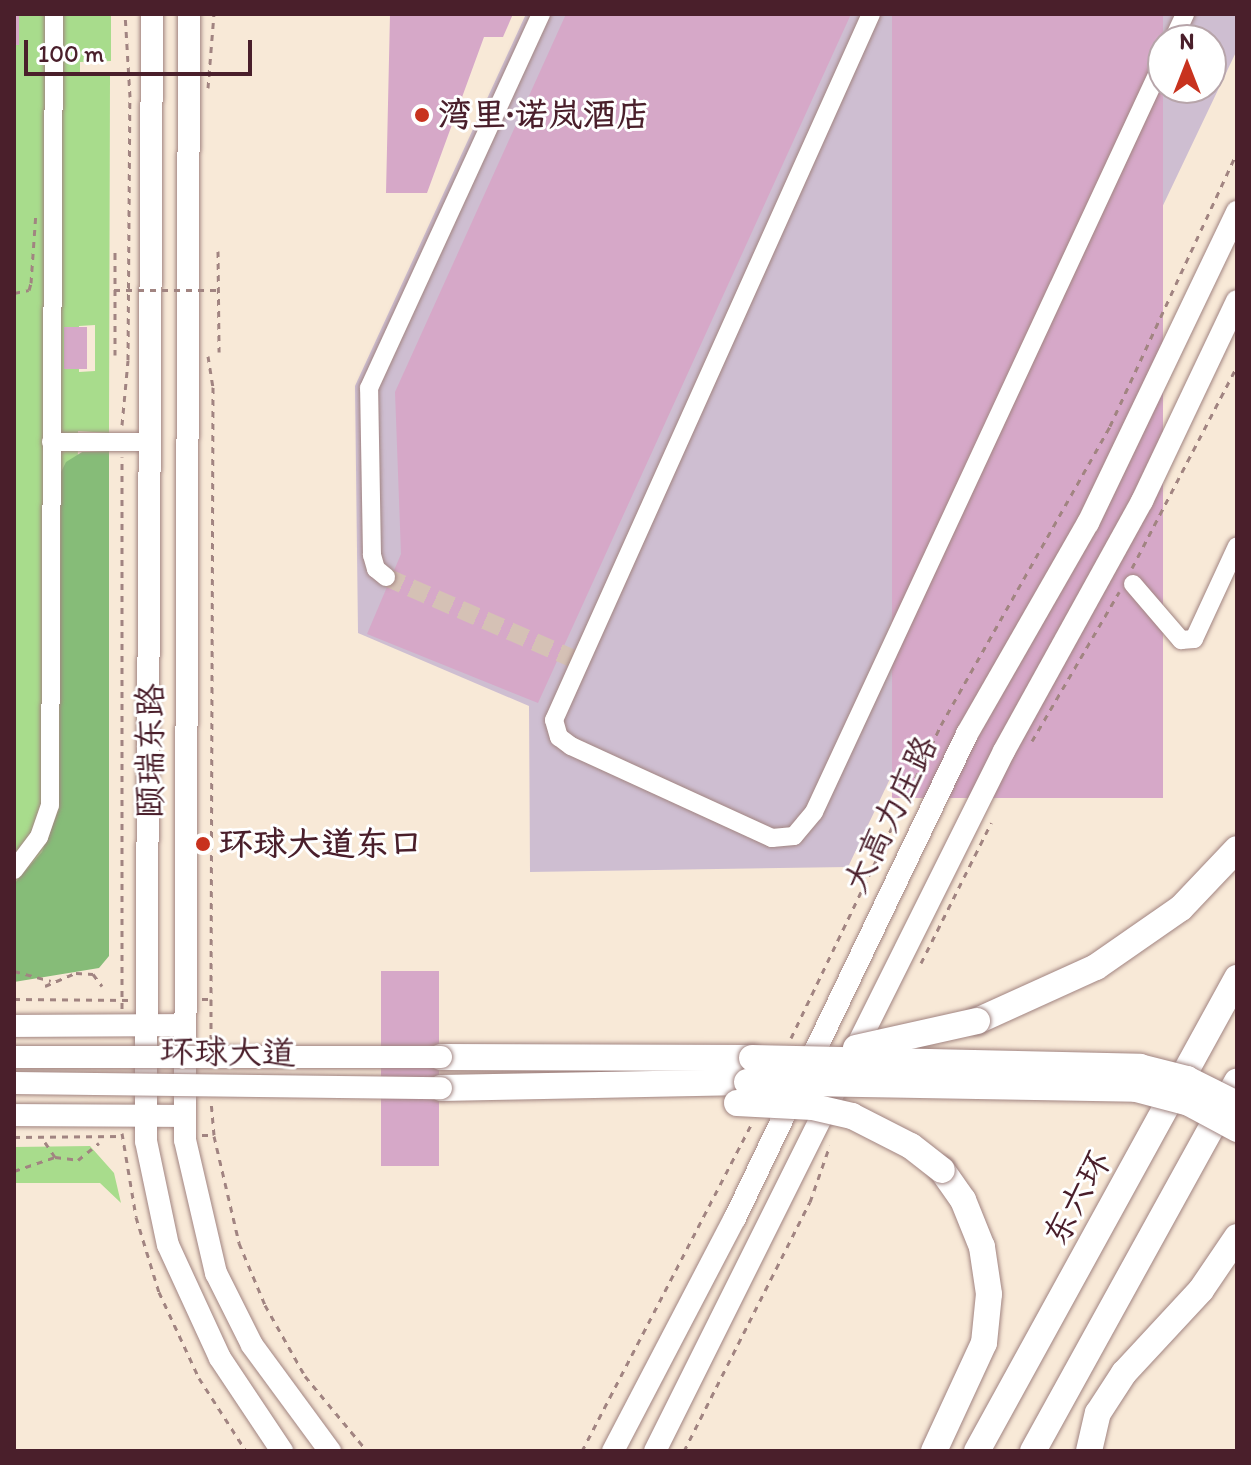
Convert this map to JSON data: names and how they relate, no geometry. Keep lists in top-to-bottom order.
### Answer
{
  "streets": {
    "highway": ["东六环"],
    "main road": ["颐瑞东路", "大高力庄路", "环球大道"]
  },
  "places": ["湾里·诺岚酒店", "环球大道东口"],
  "scale_bar": "100 m",
  "north": "top"
}
